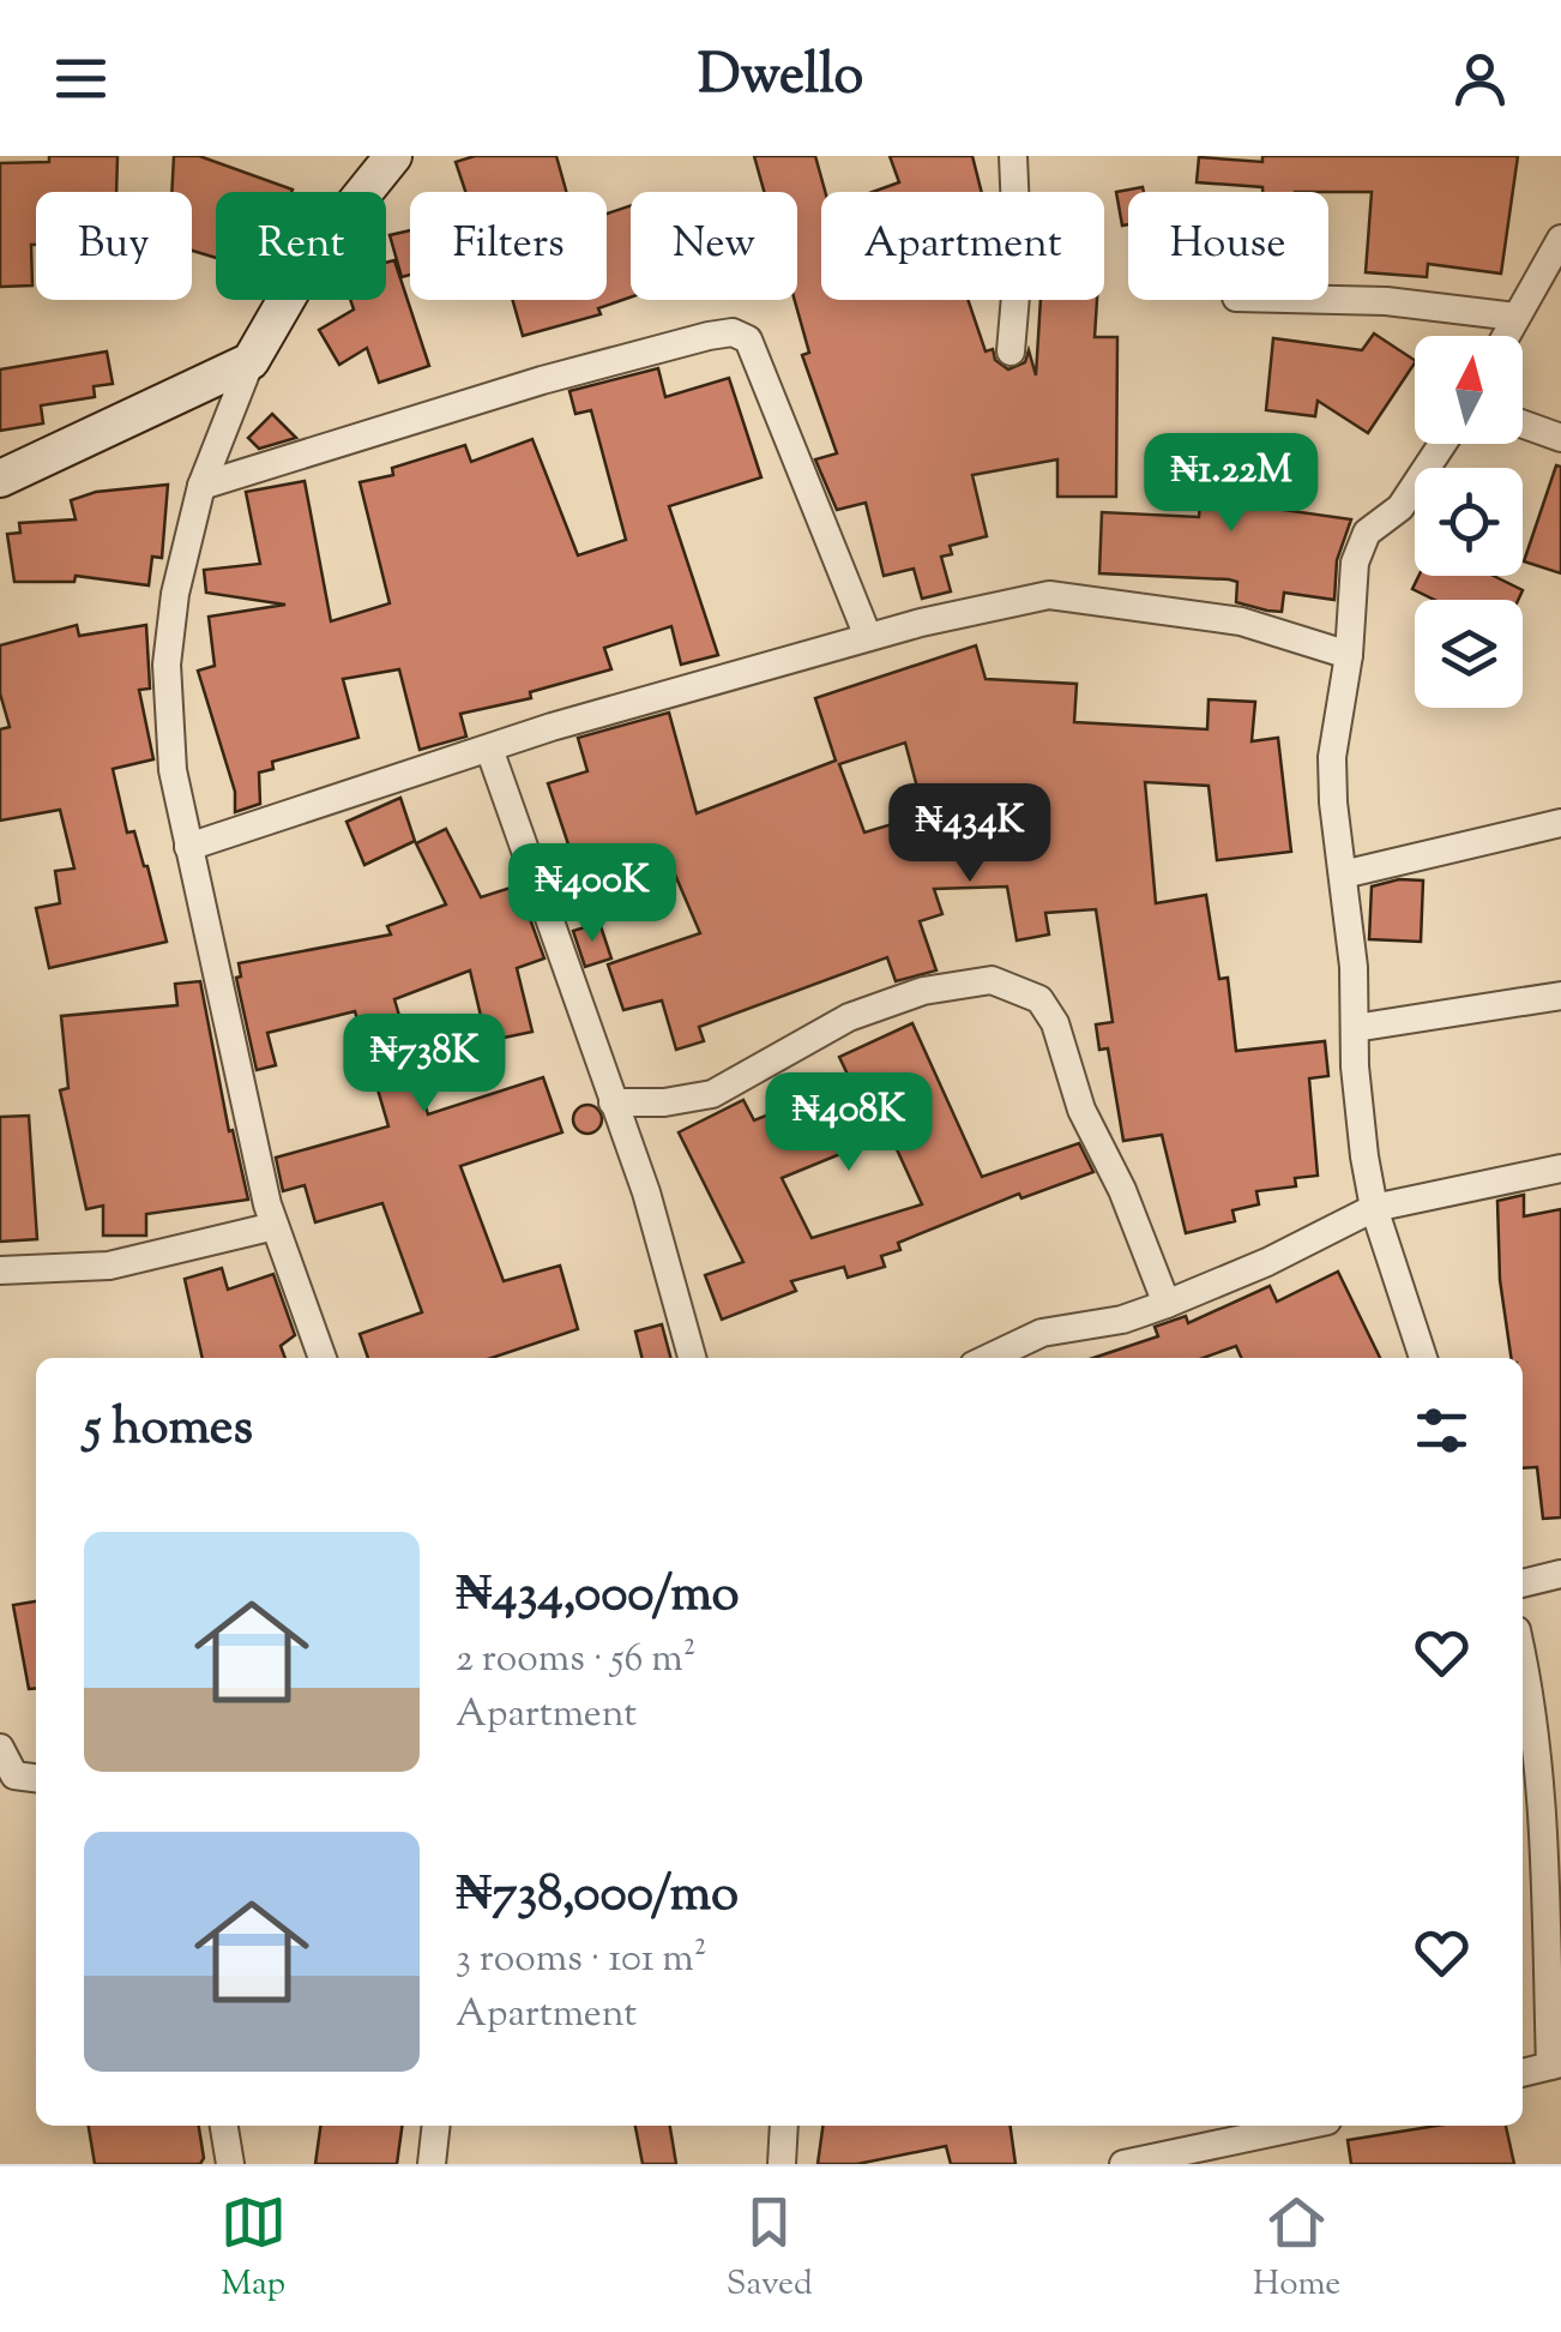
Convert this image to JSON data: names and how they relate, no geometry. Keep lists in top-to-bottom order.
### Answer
{
  "north": "top",
  "page": {
    "header": "Dwello",
    "chip": [
      "Buy",
      "Rent",
      "Filters",
      "New",
      "Apartment",
      "House"
    ],
    "price": [
      "₦1.22M",
      "₦434K",
      "₦400K",
      "₦738K",
      "₦408K"
    ],
    "heading": "5 homes",
    "list": [
      {
        "name": "₦434,000/mo",
        "note": "2 rooms · 56 m² · Apartment"
      },
      {
        "name": "₦738,000/mo",
        "note": "3 rooms · 101 m² · Apartment"
      }
    ],
    "tabs": ["Map", "Saved", "Home"]
  }
}
